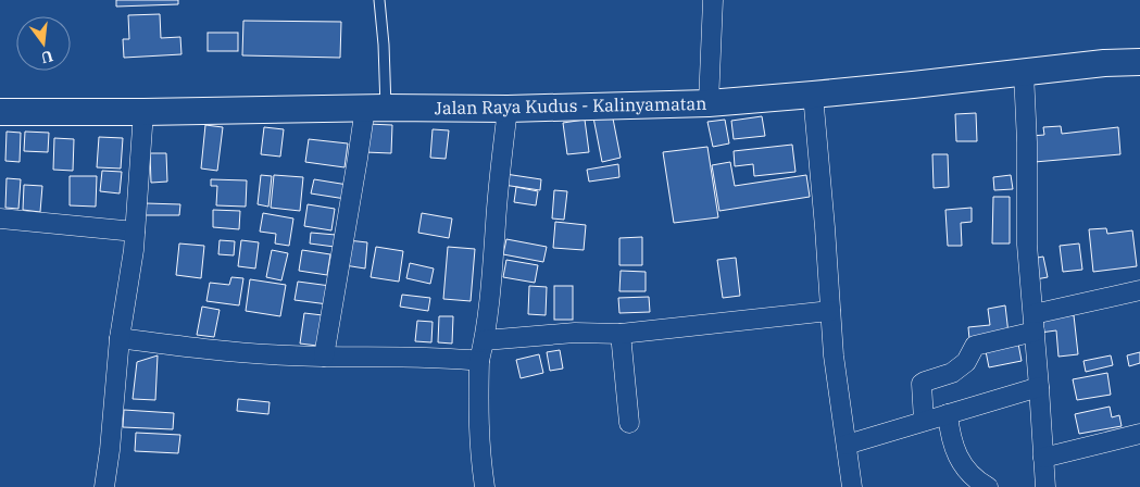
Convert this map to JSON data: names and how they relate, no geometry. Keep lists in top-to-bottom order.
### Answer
{
  "streets": {
    "main road": ["Jalan Raya Kudus - Kalinyamatan"]
  },
  "north": "bottom"
}
